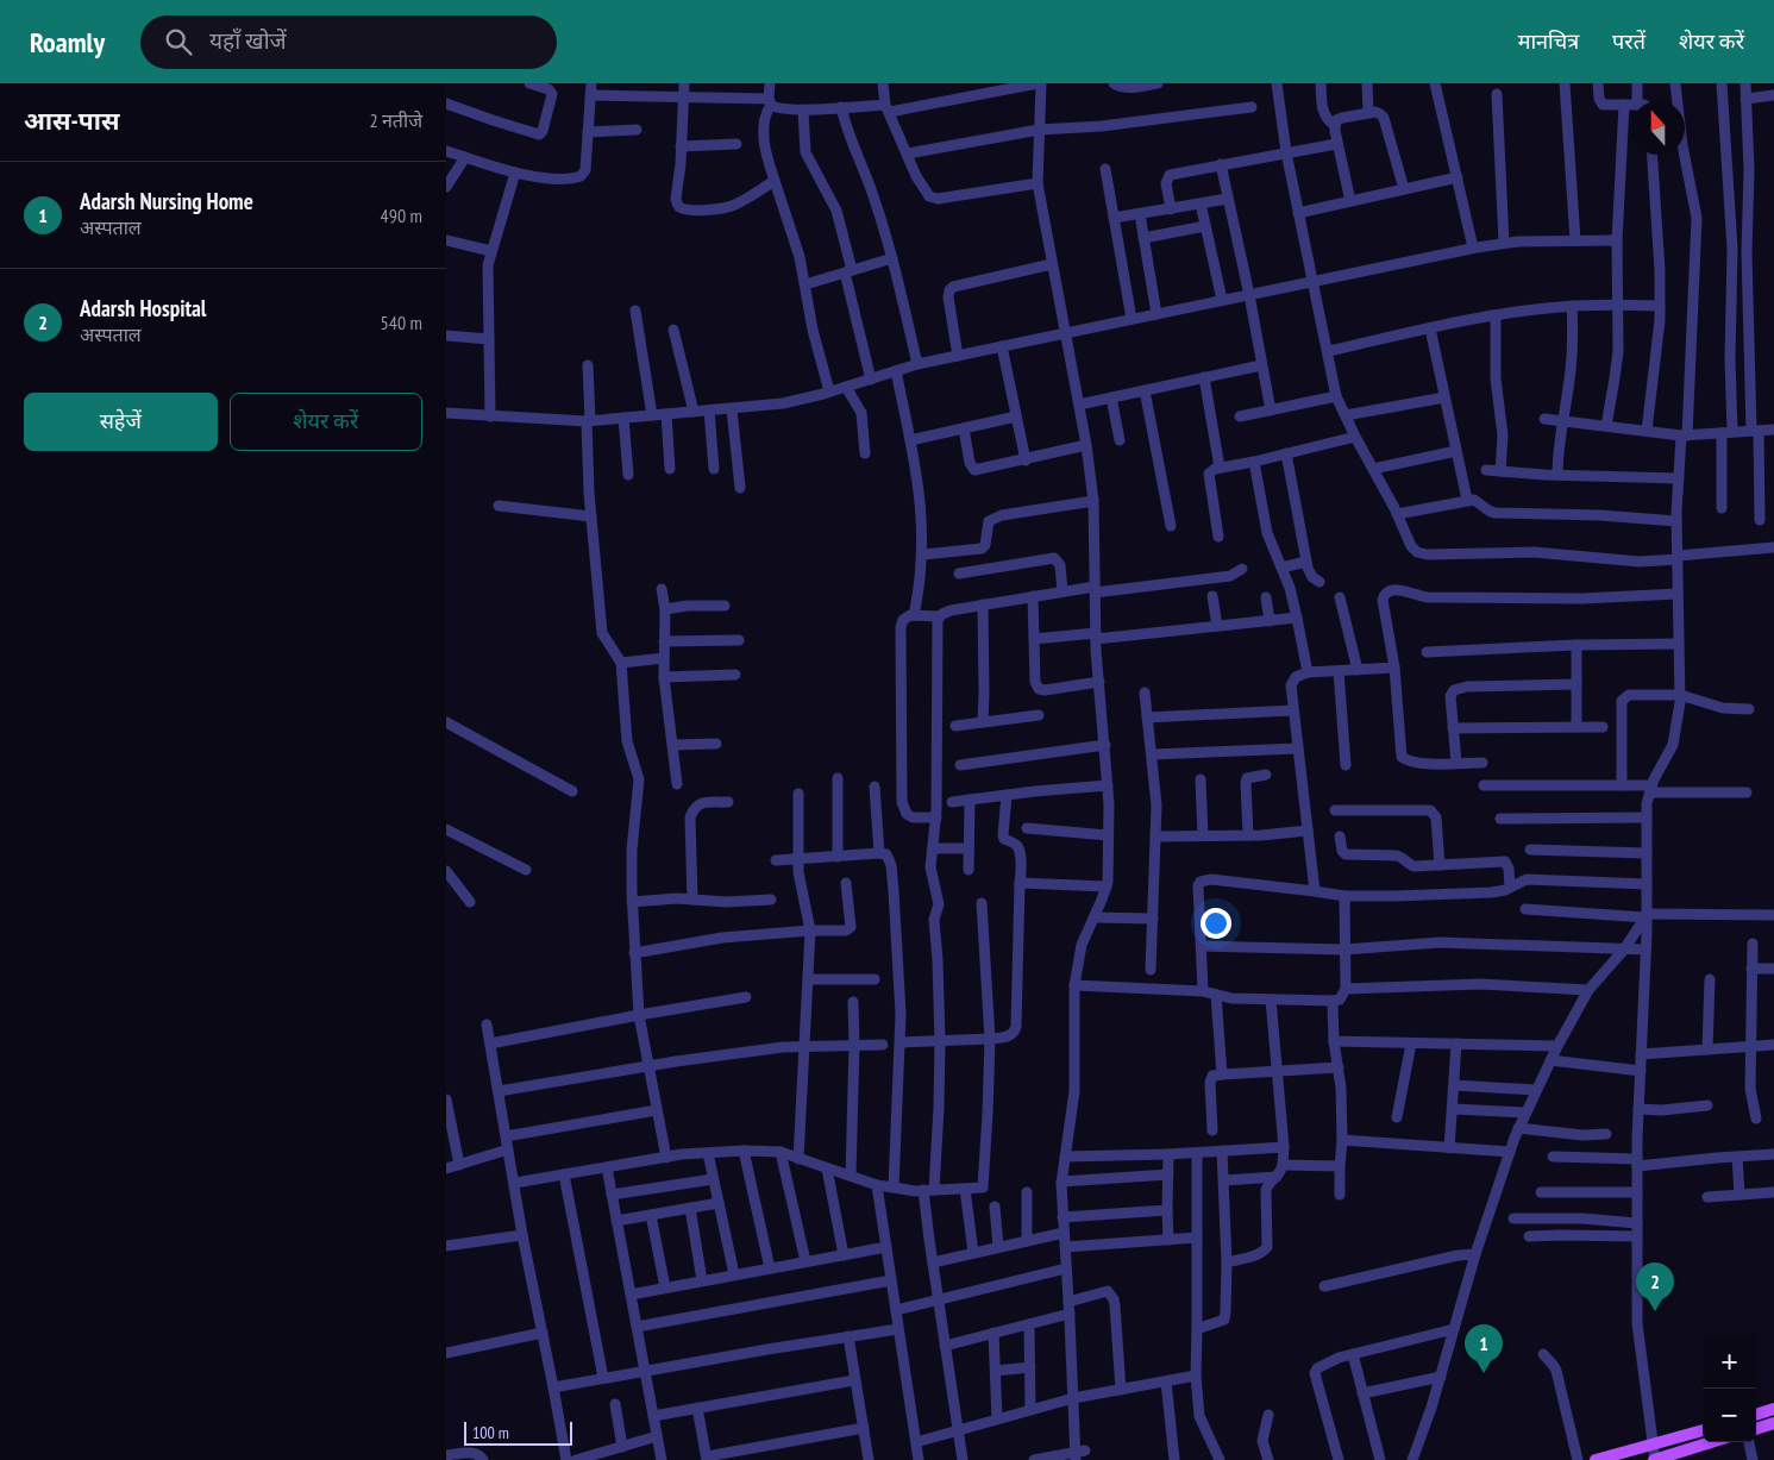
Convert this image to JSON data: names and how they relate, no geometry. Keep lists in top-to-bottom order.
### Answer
{
  "scale_bar": "100 m",
  "north": "top",
  "page": {
    "header": "Roamly",
    "search": "यहाँ खोजें",
    "nav": ["मानचित्र", "परतें", "शेयर करें"],
    "heading": ["आस-पास", "2 नतीजे"],
    "list": [
      {
        "mark": "1",
        "name": "Adarsh Nursing Home",
        "note": "अस्पताल",
        "value": "490 m"
      },
      {
        "mark": "2",
        "name": "Adarsh Hospital",
        "note": "अस्पताल",
        "value": "540 m"
      }
    ],
    "buttons": ["सहेजें", "शेयर करें"],
    "pins": ["2", "1"],
    "map_buttons": ["+", "−"],
    "scale": "100 m"
  }
}
